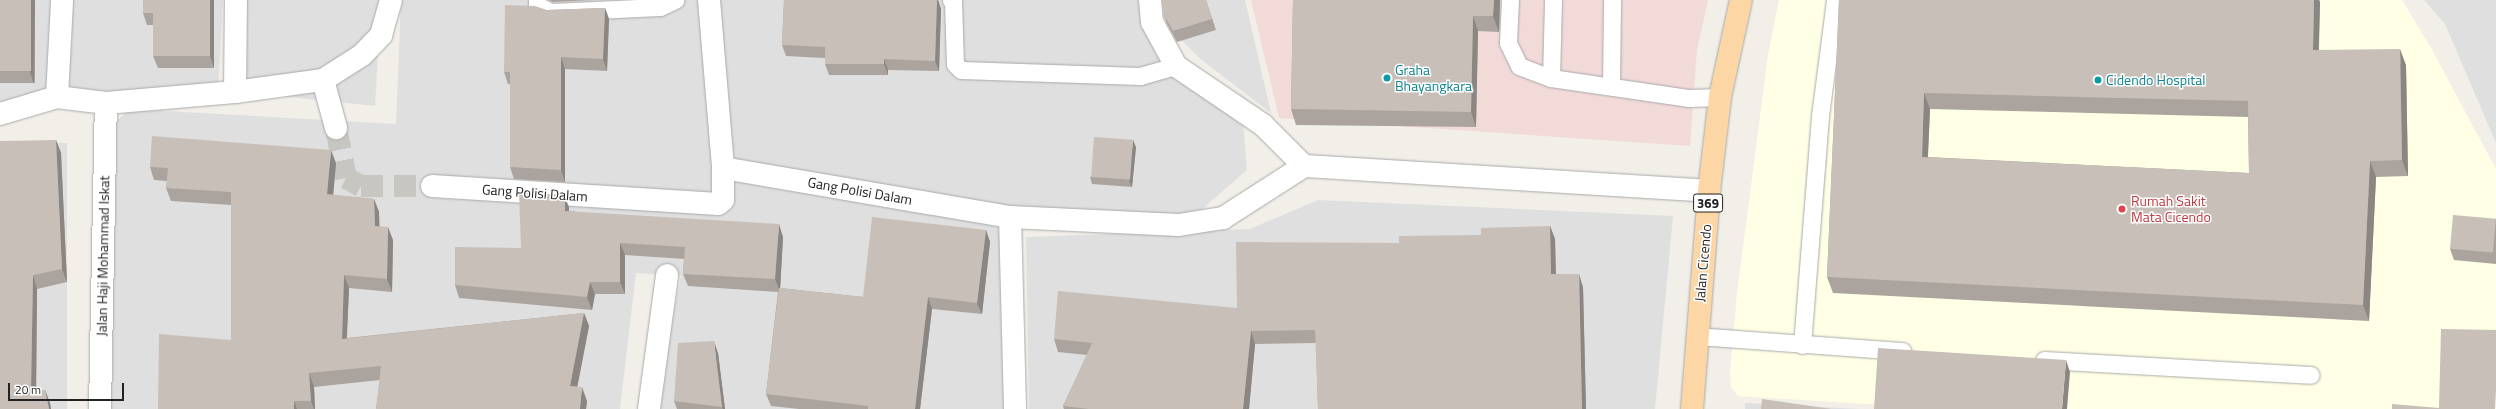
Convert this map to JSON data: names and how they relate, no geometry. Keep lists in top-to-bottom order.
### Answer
{
  "streets": {
    "main road": ["369", "Jalan Cicendo"],
    "street": ["Gang Polisi Dalam", "Jalan Haji Mohammad Iskat"]
  },
  "places": ["Graha Bhayangkara", "Cidendo Hospital", "Rumah Sakit Mata Cicendo"],
  "scale_bar": "20 m"
}
